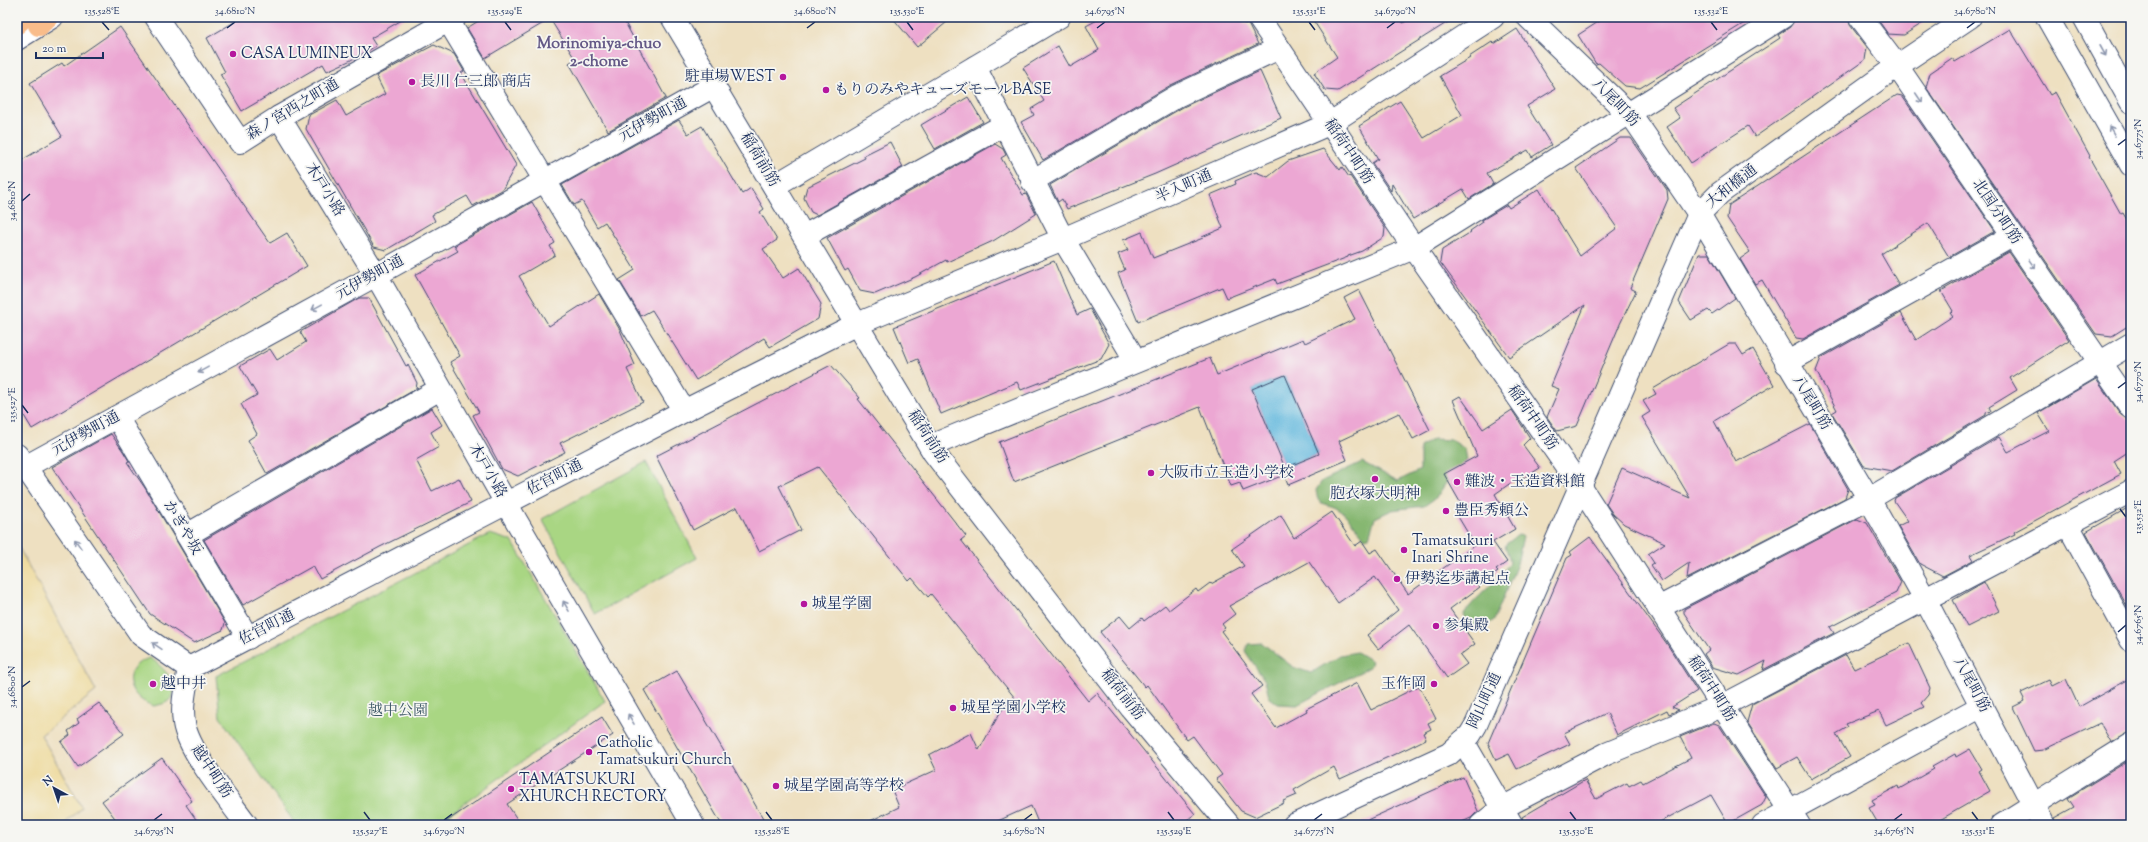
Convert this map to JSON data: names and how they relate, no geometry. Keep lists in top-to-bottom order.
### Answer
{
  "streets": {
    "street": [
      "八尾町筋",
      "森ノ宮西之町通",
      "元伊勢町通",
      "稲荷中町筋",
      "稲荷前筋",
      "半入町通",
      "大和橋通",
      "木戸小路",
      "北国分町筋",
      "佐官町通",
      "かぎや坂",
      "岡山町通",
      "越中町筋"
    ]
  },
  "crossings": [
    ["八尾町筋", "大和橋通"],
    ["森ノ宮西之町通", "木戸小路"],
    ["元伊勢町通", "稲荷前筋"],
    ["元伊勢町通", "木戸小路"],
    ["元伊勢町通", "かぎや坂"],
    ["稲荷中町筋", "半入町通"],
    ["稲荷中町筋", "大和橋通"],
    ["稲荷中町筋", "岡山町通"],
    ["稲荷前筋", "半入町通"],
    ["稲荷前筋", "佐官町通"],
    ["半入町通", "佐官町通"],
    ["大和橋通", "北国分町筋"],
    ["大和橋通", "岡山町通"],
    ["木戸小路", "佐官町通"],
    ["佐官町通", "かぎや坂"],
    ["佐官町通", "越中町筋"]
  ],
  "one_way": ["木戸小路"],
  "districts": ["Morinomiya-chuo 2-chome"],
  "parks": ["越中公園"],
  "places": [
    "CASA LUMINEUX",
    "駐車場WEST",
    "長川 仁三郎 商店",
    "もりのみやキューズモールBASE",
    "大阪市立玉造小学校",
    "胞衣塚大明神",
    "難波・玉造資料館",
    "豊臣秀頼公",
    "Tamatsukuri Inari Shrine",
    "伊勢迄歩講起点",
    "城星学園",
    "参集殿",
    "越中井",
    "玉作岡",
    "城星学園小学校",
    "Catholic Tamatsukuri Church",
    "城星学園高等学校",
    "TAMATSUKURI XHURCH RECTORY"
  ],
  "scale_bar": "20 m",
  "north": "top left",
  "coordinates": [
    "135.528°E",
    "34.6810°N",
    "135.529°E",
    "34.6800°N",
    "135.530°E",
    "34.6795°N",
    "135.531°E",
    "34.6790°N",
    "135.532°E",
    "34.6780°N",
    "34.6775°N",
    "34.6770°N",
    "135.527°E",
    "34.6765°N"
  ]
}
